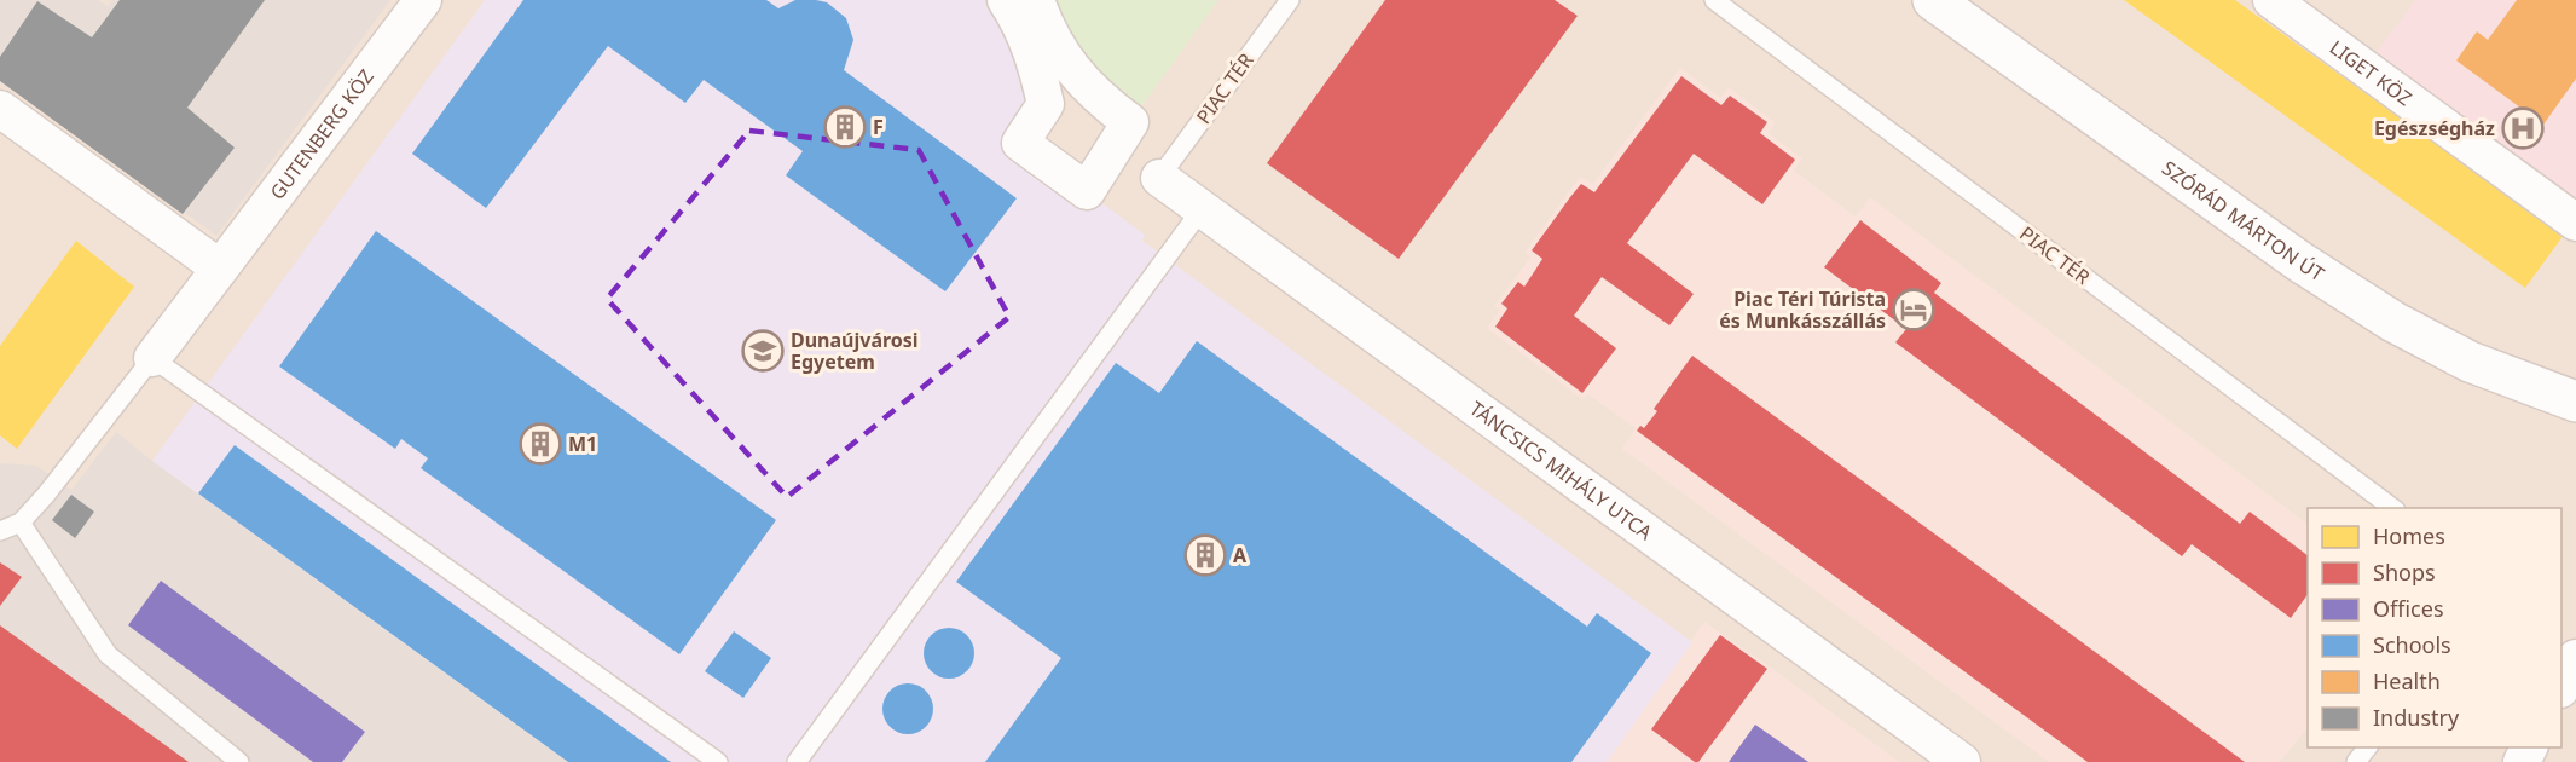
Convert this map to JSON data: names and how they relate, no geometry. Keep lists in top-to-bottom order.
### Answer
{
  "streets": {
    "street": [
      "LIGET KÖZ",
      "GUTENBERG KÖZ",
      "SZÓRÁD MÁRTON ÚT",
      "TÁNCSICS MIHÁLY UTCA"
    ],
    "lane": ["PIAC TÉR"]
  },
  "crossings": [
    ["PIAC TÉR", "TÁNCSICS MIHÁLY UTCA"]
  ],
  "places": {
    "building": ["F", "M1", "A"],
    "hospital": ["Egészségház"],
    "hotel": ["Piac Téri Túrista és Munkásszállás"],
    "school or university": ["Dunaújvárosi Egyetem"]
  },
  "legend": [
    "Homes",
    "Shops",
    "Offices",
    "Schools",
    "Health",
    "Industry"
  ]
}
